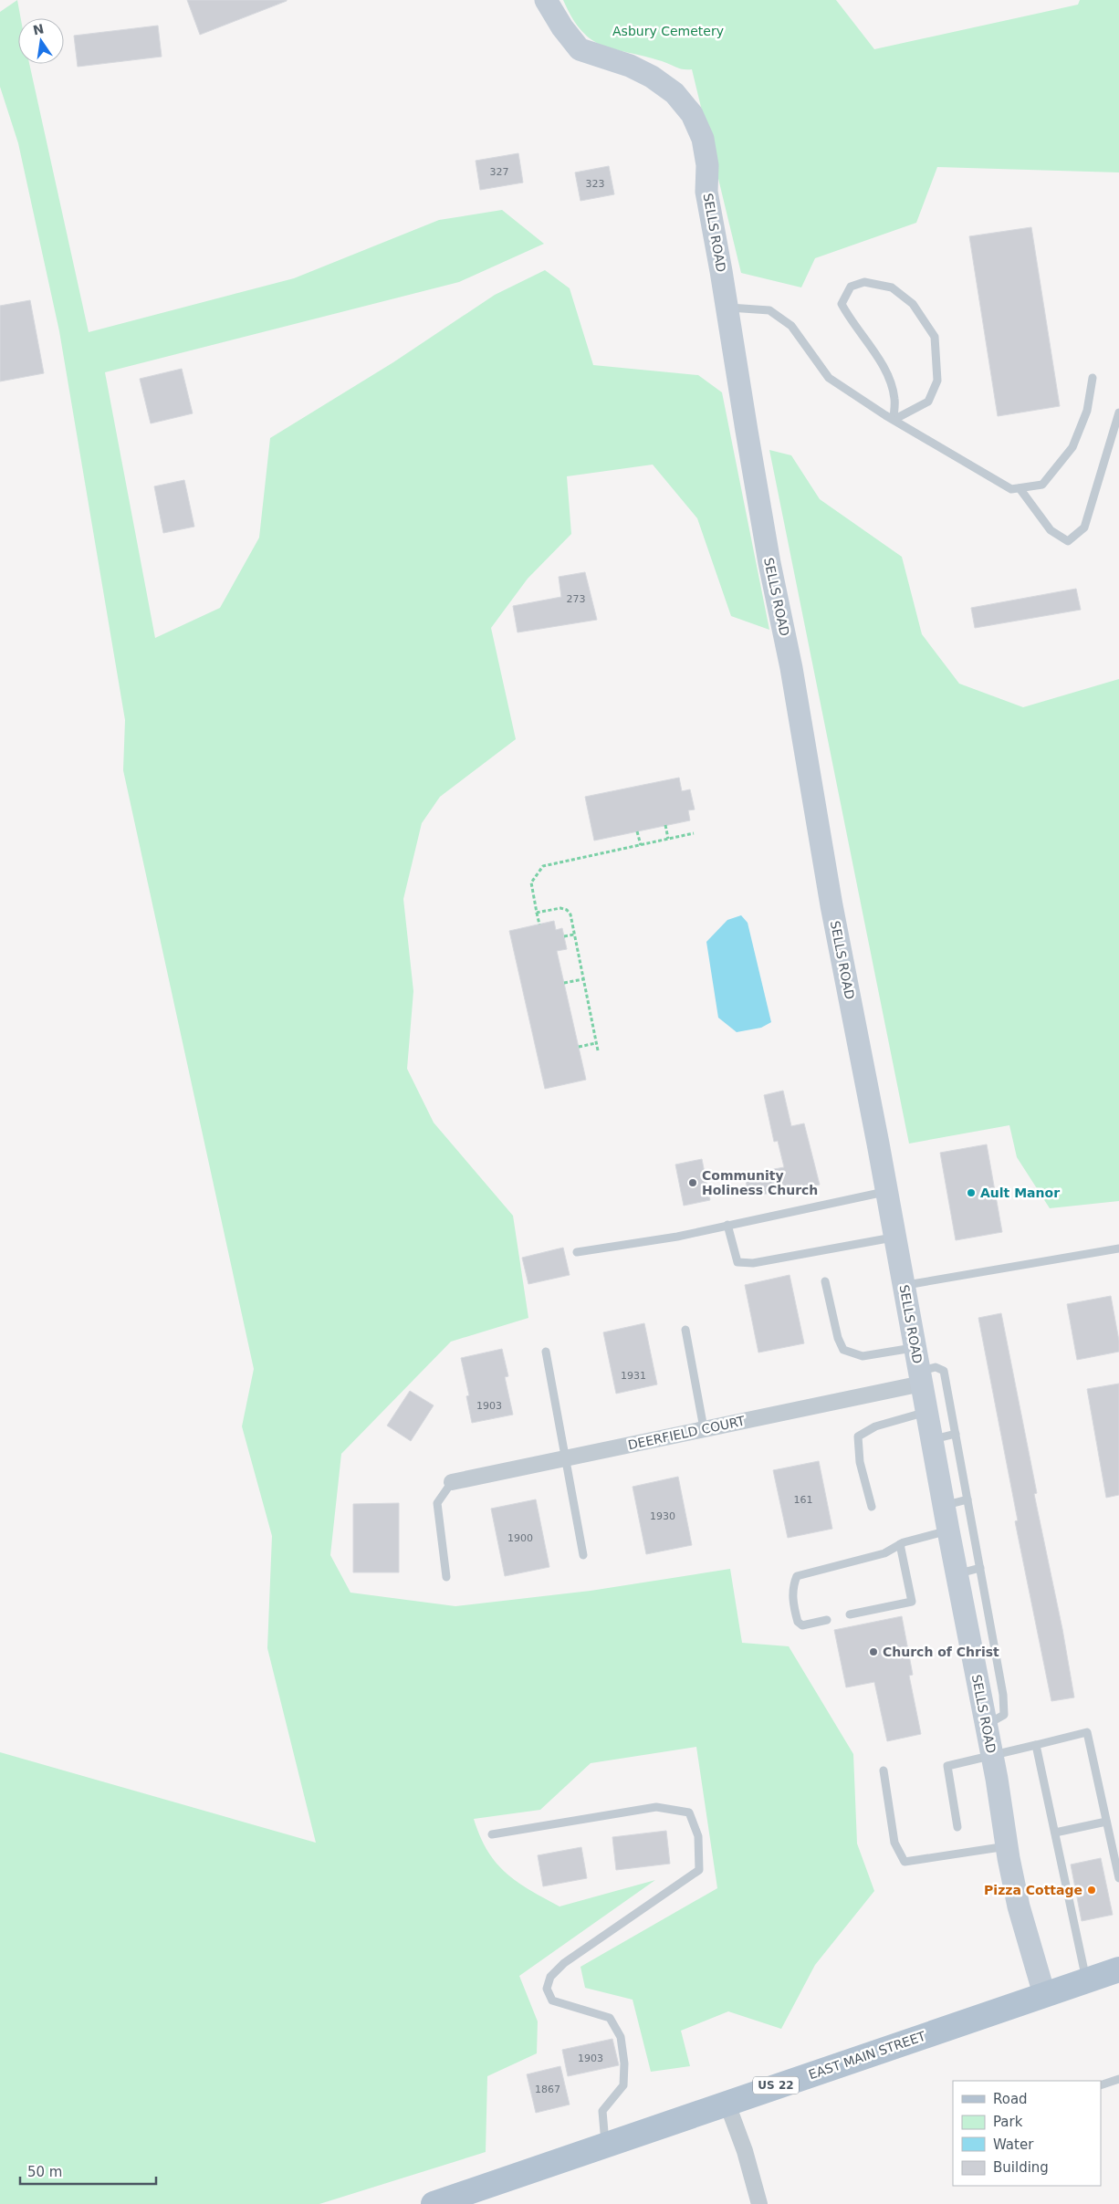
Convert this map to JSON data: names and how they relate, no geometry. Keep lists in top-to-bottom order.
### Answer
{
  "streets": {
    "main road": ["EAST MAIN STREET", "US 22"],
    "street": ["SELLS ROAD", "DEERFIELD COURT"]
  },
  "crossings": [
    ["SELLS ROAD", "DEERFIELD COURT"],
    ["SELLS ROAD", "EAST MAIN STREET"]
  ],
  "parks": ["Asbury Cemetery"],
  "places": [
    "Community Holiness Church",
    "Ault Manor",
    "Church of Christ",
    "Pizza Cottage"
  ],
  "house_numbers": [
    "327",
    "323",
    "273",
    "1931",
    "1903",
    "161",
    "1930",
    "1900",
    "1903",
    "1867"
  ],
  "legend": [
    "Road",
    "Park",
    "Water",
    "Building"
  ],
  "scale_bar": "50 m",
  "north": "top"
}
